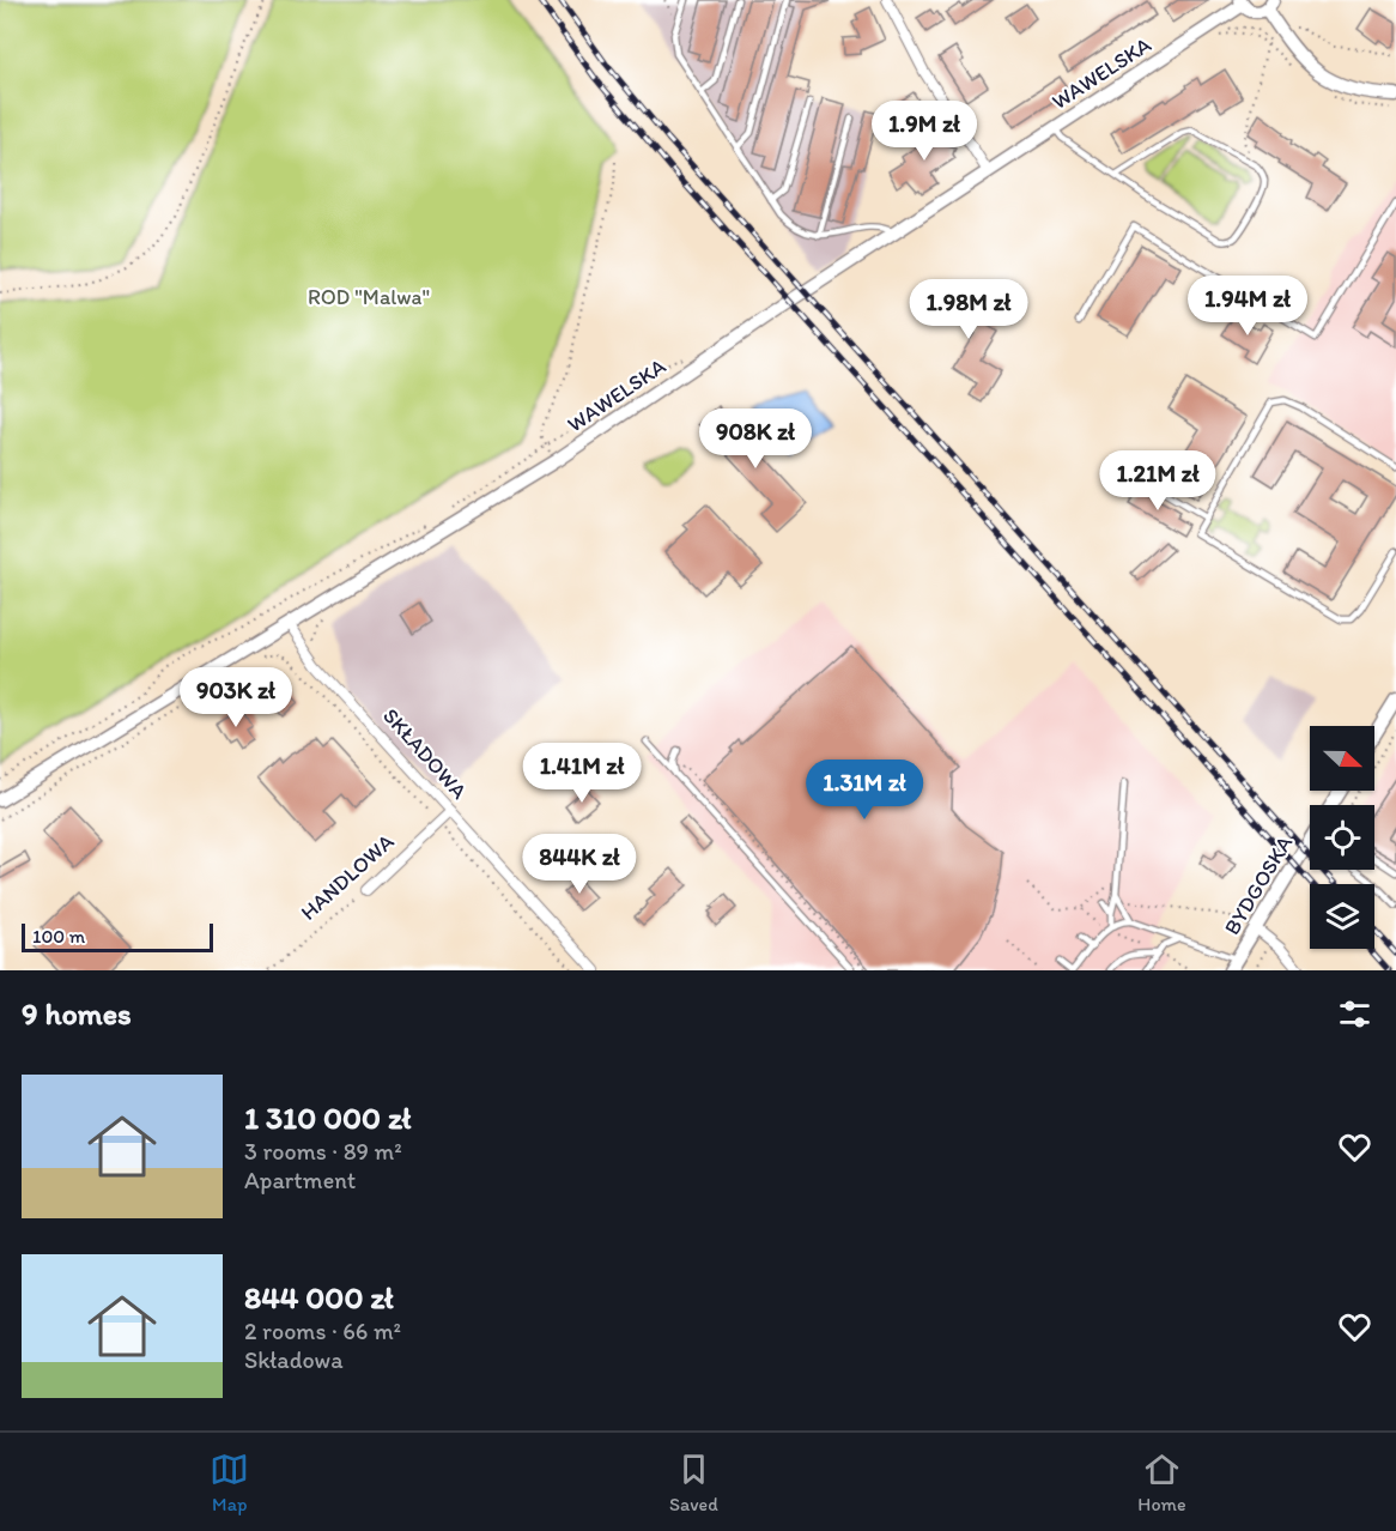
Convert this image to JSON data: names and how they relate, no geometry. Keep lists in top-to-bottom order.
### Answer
{
  "streets": {
    "street": [
      "WAWELSKA",
      "SKŁADOWA",
      "HANDLOWA",
      "BYDGOSKA"
    ]
  },
  "crossings": [
    ["WAWELSKA", "SKŁADOWA"],
    ["SKŁADOWA", "HANDLOWA"]
  ],
  "parks": ["ROD \"Malwa\""],
  "scale_bar": "100 m",
  "north": "right",
  "page": {
    "price": [
      "1.9M zł",
      "1.94M zł",
      "1.98M zł",
      "908K zł",
      "1.21M zł",
      "903K zł",
      "1.41M zł",
      "1.31M zł",
      "844K zł"
    ],
    "scale": "100 m",
    "heading": "9 homes",
    "list": [
      {
        "name": "1 310 000 zł",
        "note": "3 rooms · 89 m² · Apartment"
      },
      {
        "name": "844 000 zł",
        "note": "2 rooms · 66 m² · Składowa"
      }
    ],
    "tabs": ["Map", "Saved", "Home"]
  }
}
